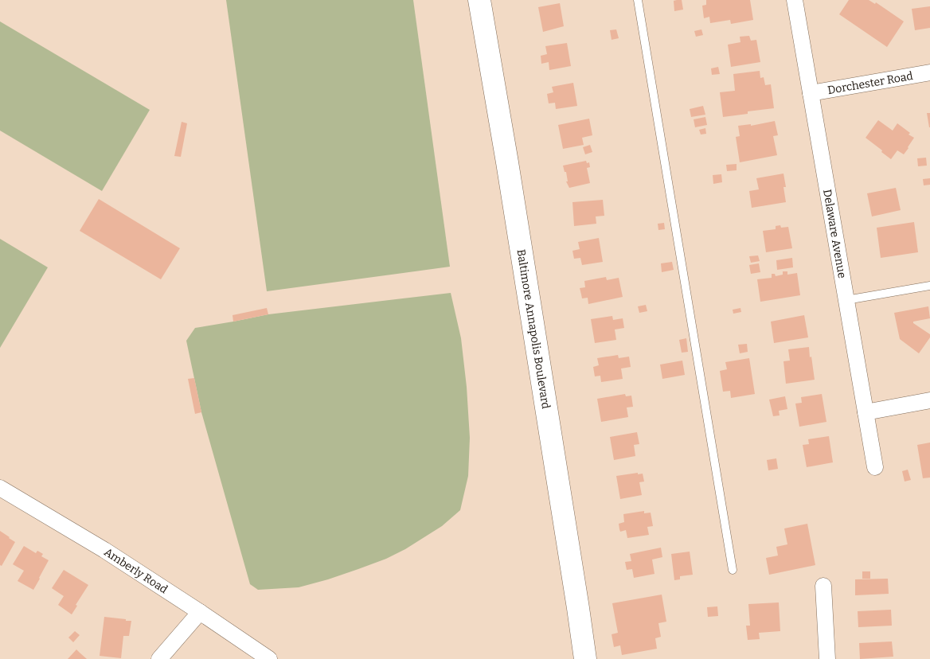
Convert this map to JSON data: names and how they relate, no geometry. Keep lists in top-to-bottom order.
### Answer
{
  "streets": {
    "main road": ["Baltimore Annapolis Boulevard"],
    "street": ["Dorchester Road", "Delaware Avenue", "Amberly Road"]
  },
  "crossings": [
    ["Dorchester Road", "Delaware Avenue"]
  ]
}
